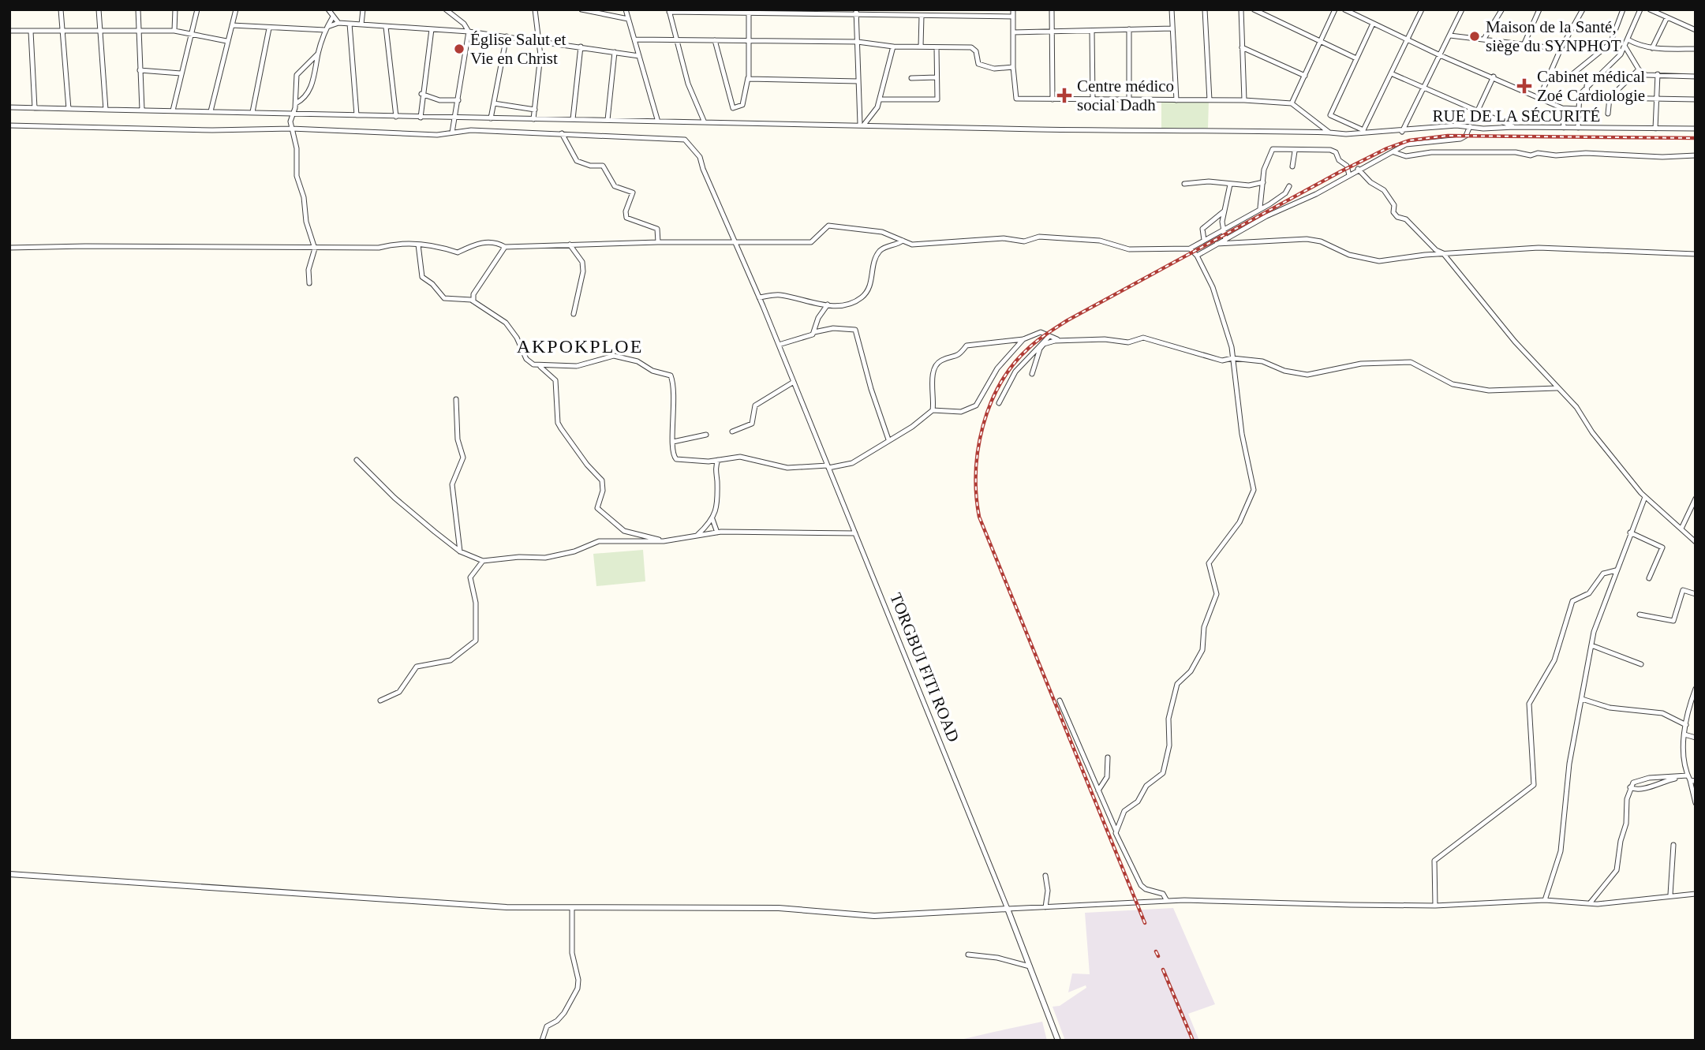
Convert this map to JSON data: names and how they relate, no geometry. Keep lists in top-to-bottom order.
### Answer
{
  "streets": {
    "street": ["RUE DE LA SÉCURITÉ", "TORGBUI FITI ROAD"]
  },
  "districts": ["AKPOKPLOE"],
  "places": {
    "other": ["Maison de la Santé, siège du SYNPHOT", "Église Salut et Vie en Christ"],
    "health": ["Cabinet médical Zoé Cardiologie", "Centre médico social Dadh"]
  }
}
